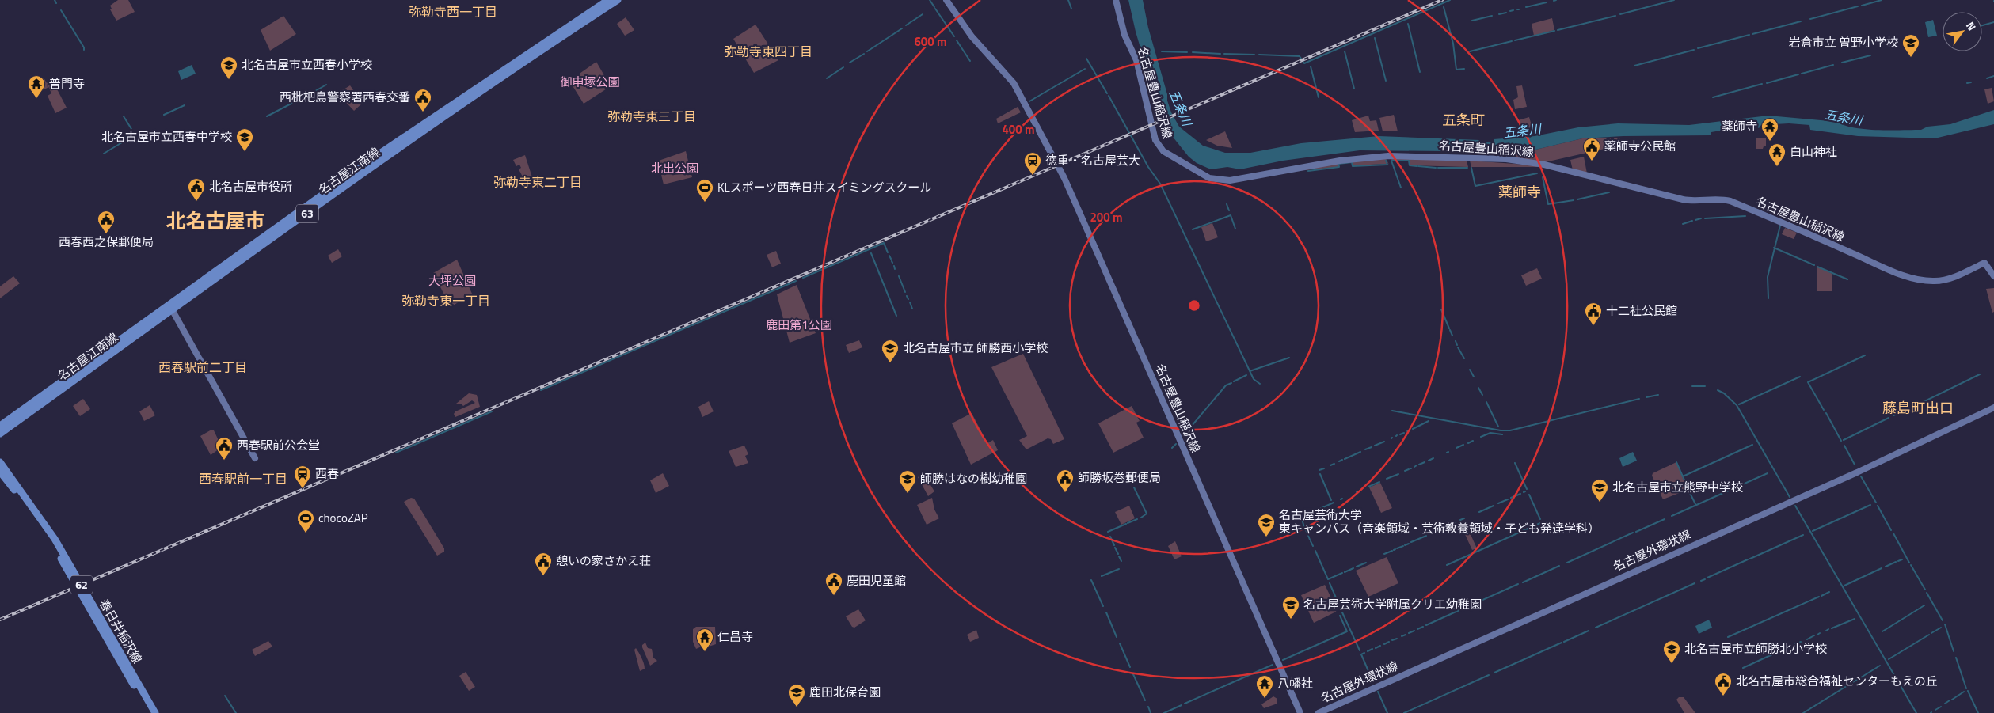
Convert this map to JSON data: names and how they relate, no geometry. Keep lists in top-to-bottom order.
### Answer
{
  "streets": {
    "main road": [
      "名古屋豊山稲沢線",
      "名古屋江南線",
      "63",
      "名古屋外環状線",
      "62",
      "春日井稲沢線"
    ]
  },
  "districts": [
    "弥勒寺西一丁目",
    "弥勒寺東四丁目",
    "弥勒寺東三丁目",
    "五条町",
    "弥勒寺東二丁目",
    "薬師寺",
    "北名古屋市",
    "弥勒寺東一丁目",
    "西春駅前二丁目",
    "藤島町出口",
    "西春駅前一丁目"
  ],
  "water": ["五条川"],
  "parks": [
    "御申塚公園",
    "北出公園",
    "大坪公園",
    "鹿田第1公園"
  ],
  "places": {
    "school or university": [
      "岩倉市立 曽野小学校",
      "北名古屋市立西春小学校",
      "北名古屋市立西春中学校",
      "北名古屋市立 師勝西小学校",
      "師勝はなの樹幼稚園",
      "北名古屋市立熊野中学校",
      "名古屋芸術大学 東キャンパス（音楽領域・芸術教養領域・子ども発達学科）",
      "名古屋芸術大学附属クリエ幼稚園",
      "北名古屋市立師勝北小学校",
      "鹿田北保育園"
    ],
    "temple": [
      "普門寺",
      "薬師寺",
      "白山神社",
      "仁昌寺",
      "八幡社"
    ],
    "public building": [
      "西枇杷島警察署西春交番",
      "薬師寺公民館",
      "北名古屋市役所",
      "西春西之保郵便局",
      "十二社公民館",
      "西春駅前公会堂",
      "師勝坂巻郵便局",
      "憩いの家さかえ荘",
      "鹿田児童館",
      "北名古屋市総合福祉センターもえの丘"
    ],
    "station": ["徳重・名古屋芸大", "西春"],
    "sports": ["KLスポーツ西春日井スイミングスクール", "chocoZAP"]
  },
  "north": "top right",
  "rings": ["600 m", "400 m", "200 m"]
}
